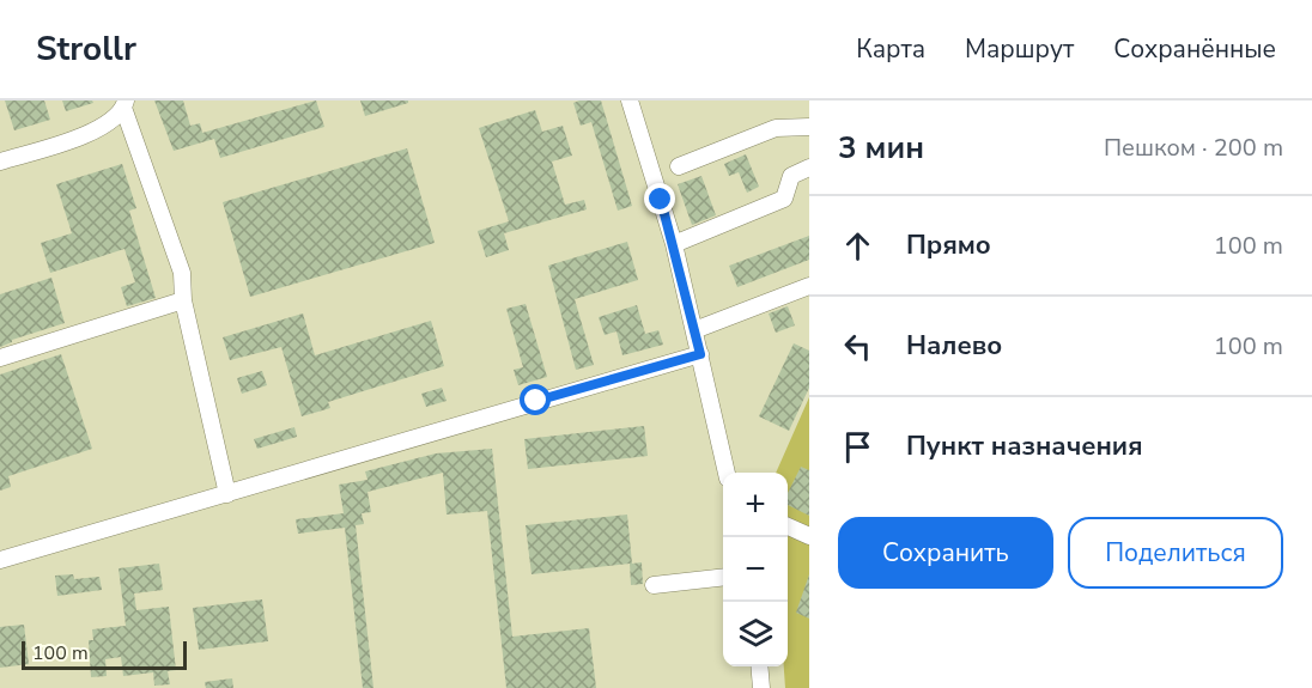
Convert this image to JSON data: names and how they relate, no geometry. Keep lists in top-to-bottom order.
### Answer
{
  "scale_bar": "100 m",
  "page": {
    "header": "Strollr",
    "nav": ["Карта", "Маршрут", "Сохранённые"],
    "heading": ["3 мин", "Пешком · 200 m"],
    "list": [
      ["Прямо", "100 m"],
      ["Налево", "100 m"],
      "Пункт назначения"
    ],
    "map_buttons": ["+", "−"],
    "buttons": ["Сохранить", "Поделиться"],
    "scale": "100 m"
  }
}
